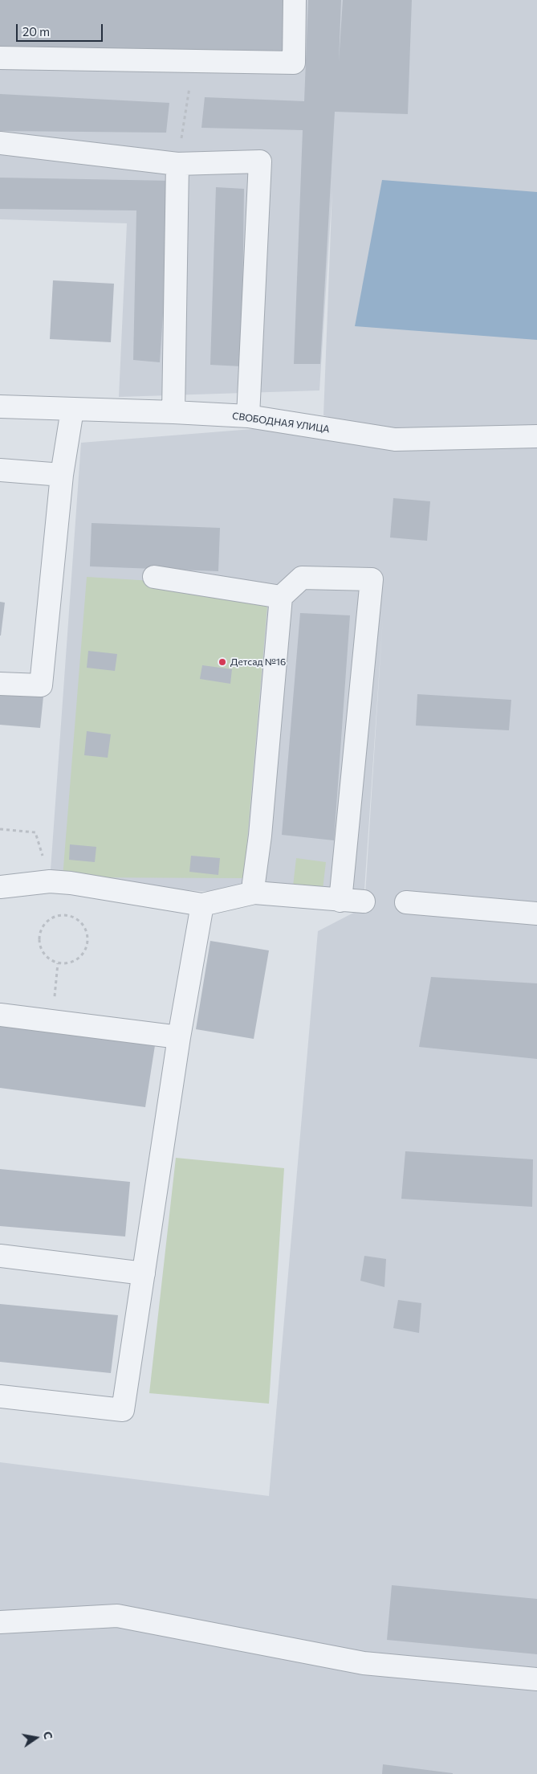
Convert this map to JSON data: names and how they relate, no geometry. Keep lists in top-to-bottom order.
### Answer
{
  "streets": {
    "street": ["СВОБОДНАЯ УЛИЦА"]
  },
  "places": ["Детсад №16"],
  "scale_bar": "20 m",
  "north": "right"
}
